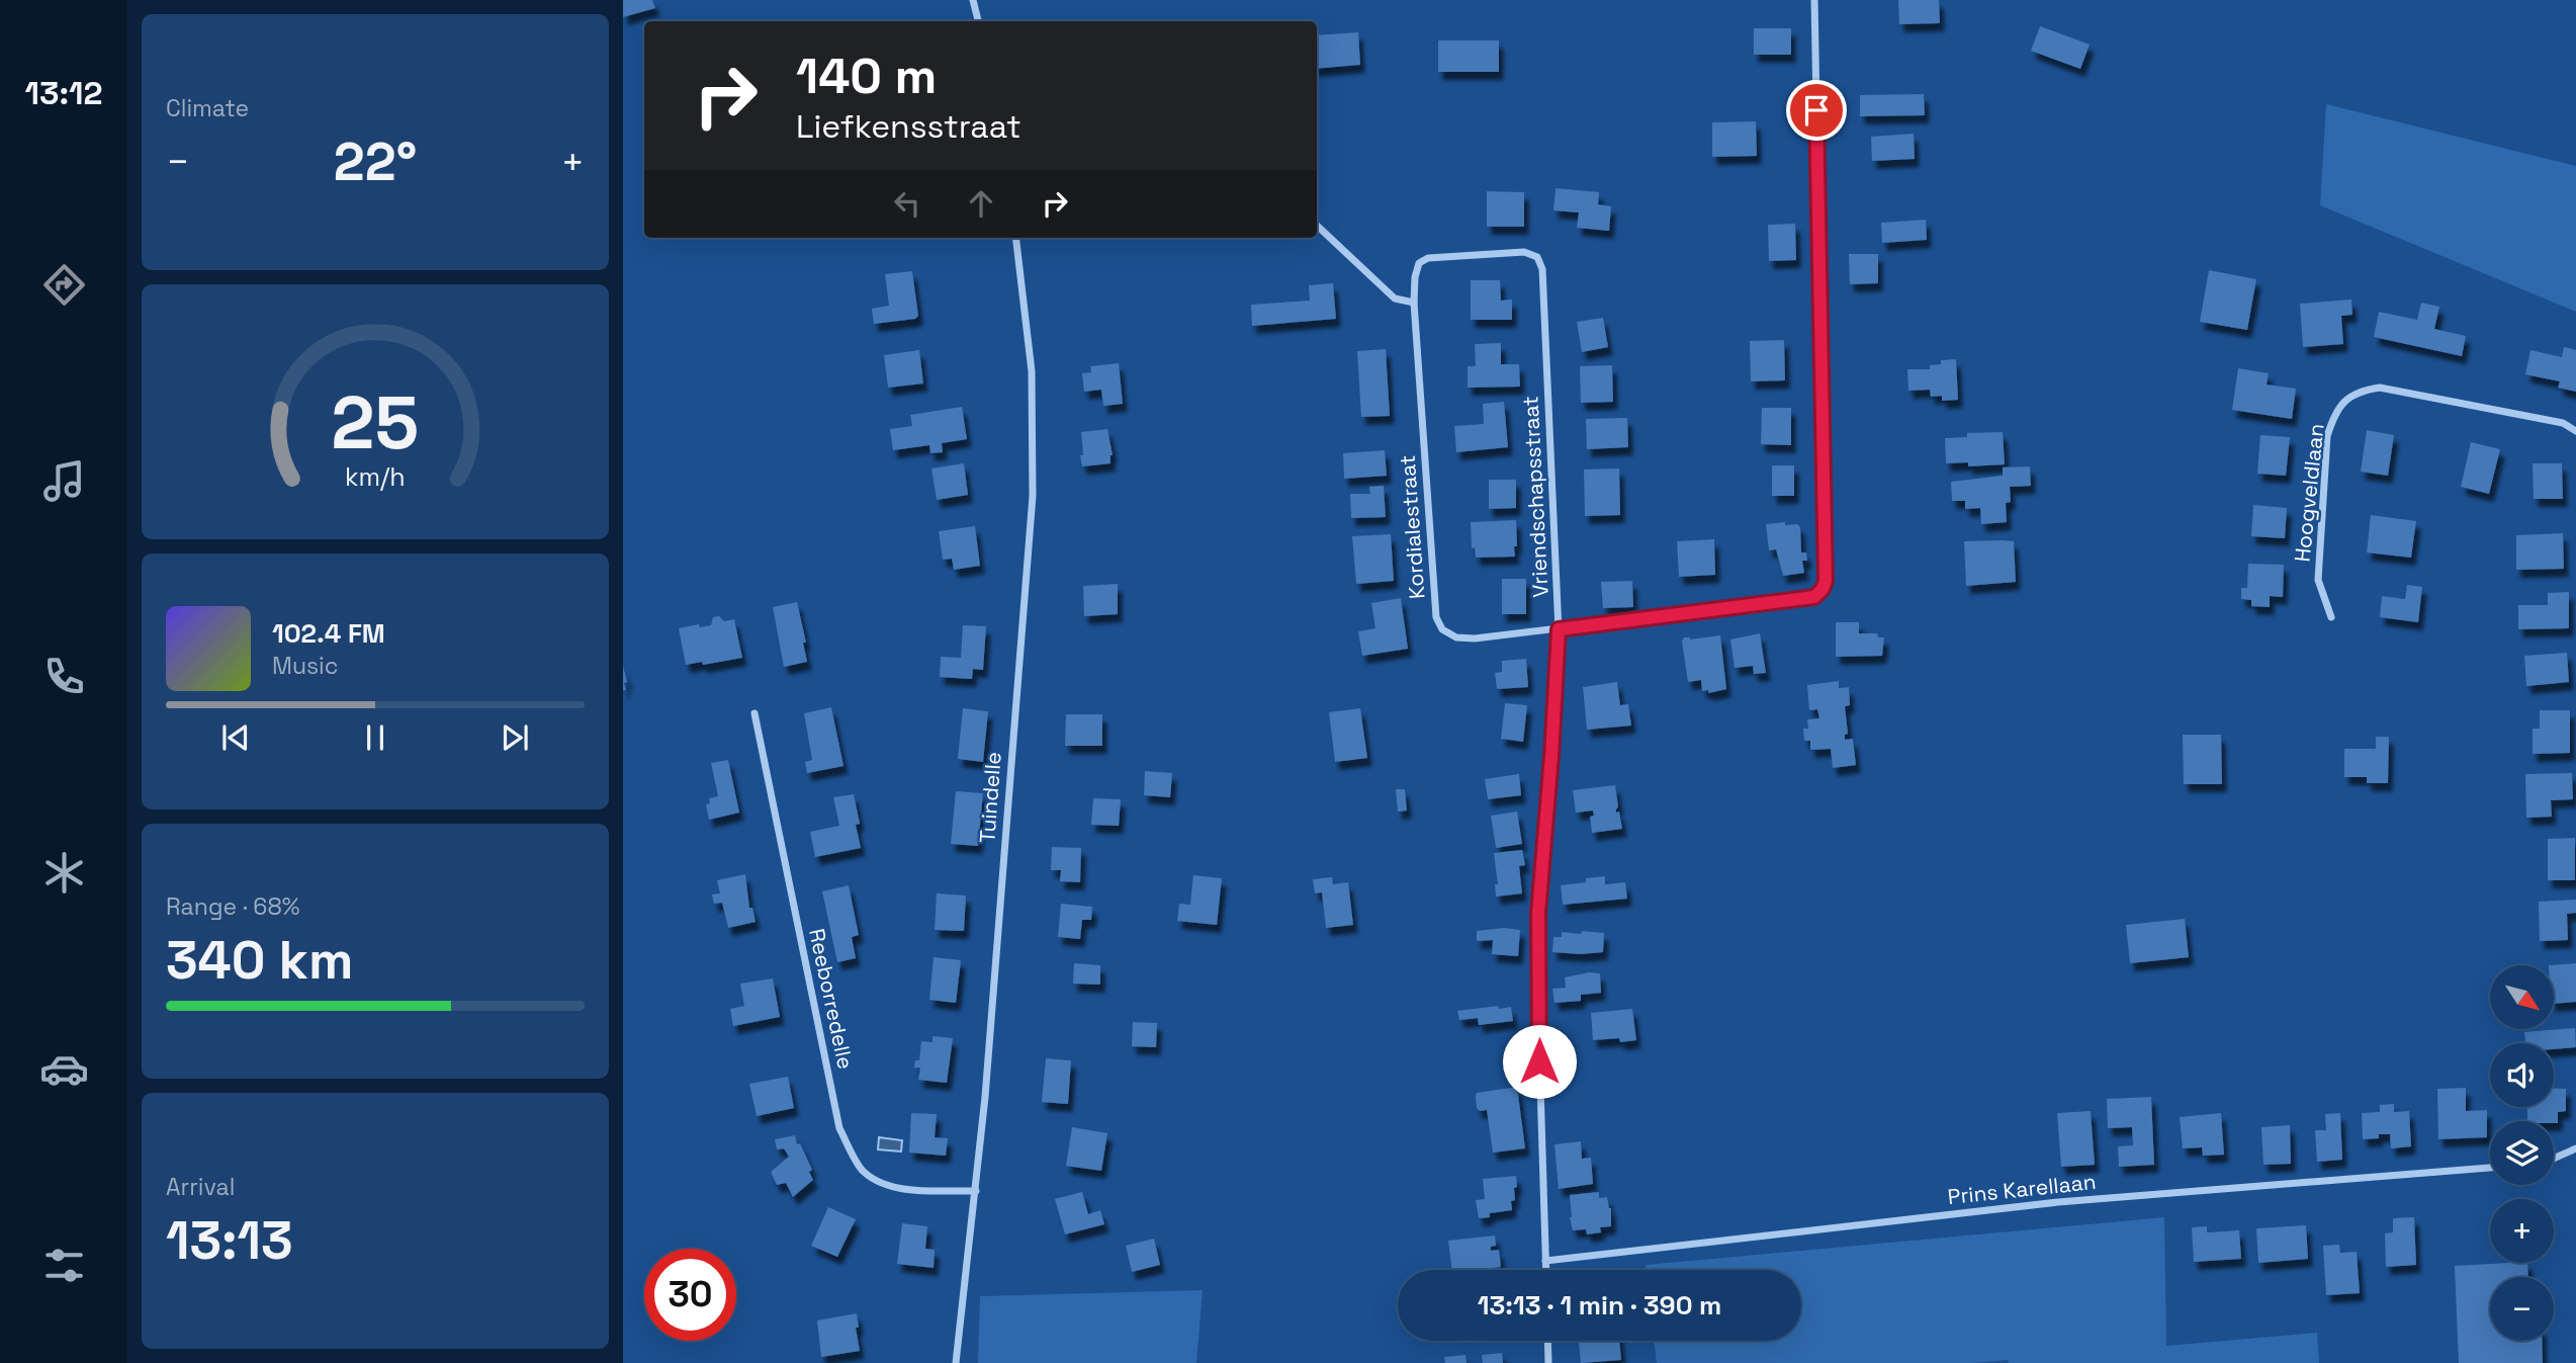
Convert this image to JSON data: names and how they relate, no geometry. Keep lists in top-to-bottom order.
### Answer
{
  "streets": {
    "street": [
      "Hoogveldlaan",
      "Vriendschapsstraat",
      "Kordialestraat",
      "Tuindelle",
      "Reeborredelle",
      "Prins Karellaan"
    ]
  },
  "crossings": [
    ["Vriendschapsstraat", "Kordialestraat"],
    ["Vriendschapsstraat", "Prins Karellaan"],
    ["Tuindelle", "Reeborredelle"]
  ],
  "north": "bottom right",
  "page": {
    "tabs": "13:12",
    "tile": [
      "Climate",
      ["Range · 68%", "340 km"],
      ["Arrival", "13:13"]
    ],
    "turn": ["140 m", "Liefkensstraat"],
    "heat": ["−", "22°", "+"],
    "song": ["102.4 FM", "Music"],
    "map_buttons": ["+", "−"],
    "limit": "30",
    "trip": "13:13 · 1 min · 390 m",
    "gauge": ["25", "km/h"]
  }
}
